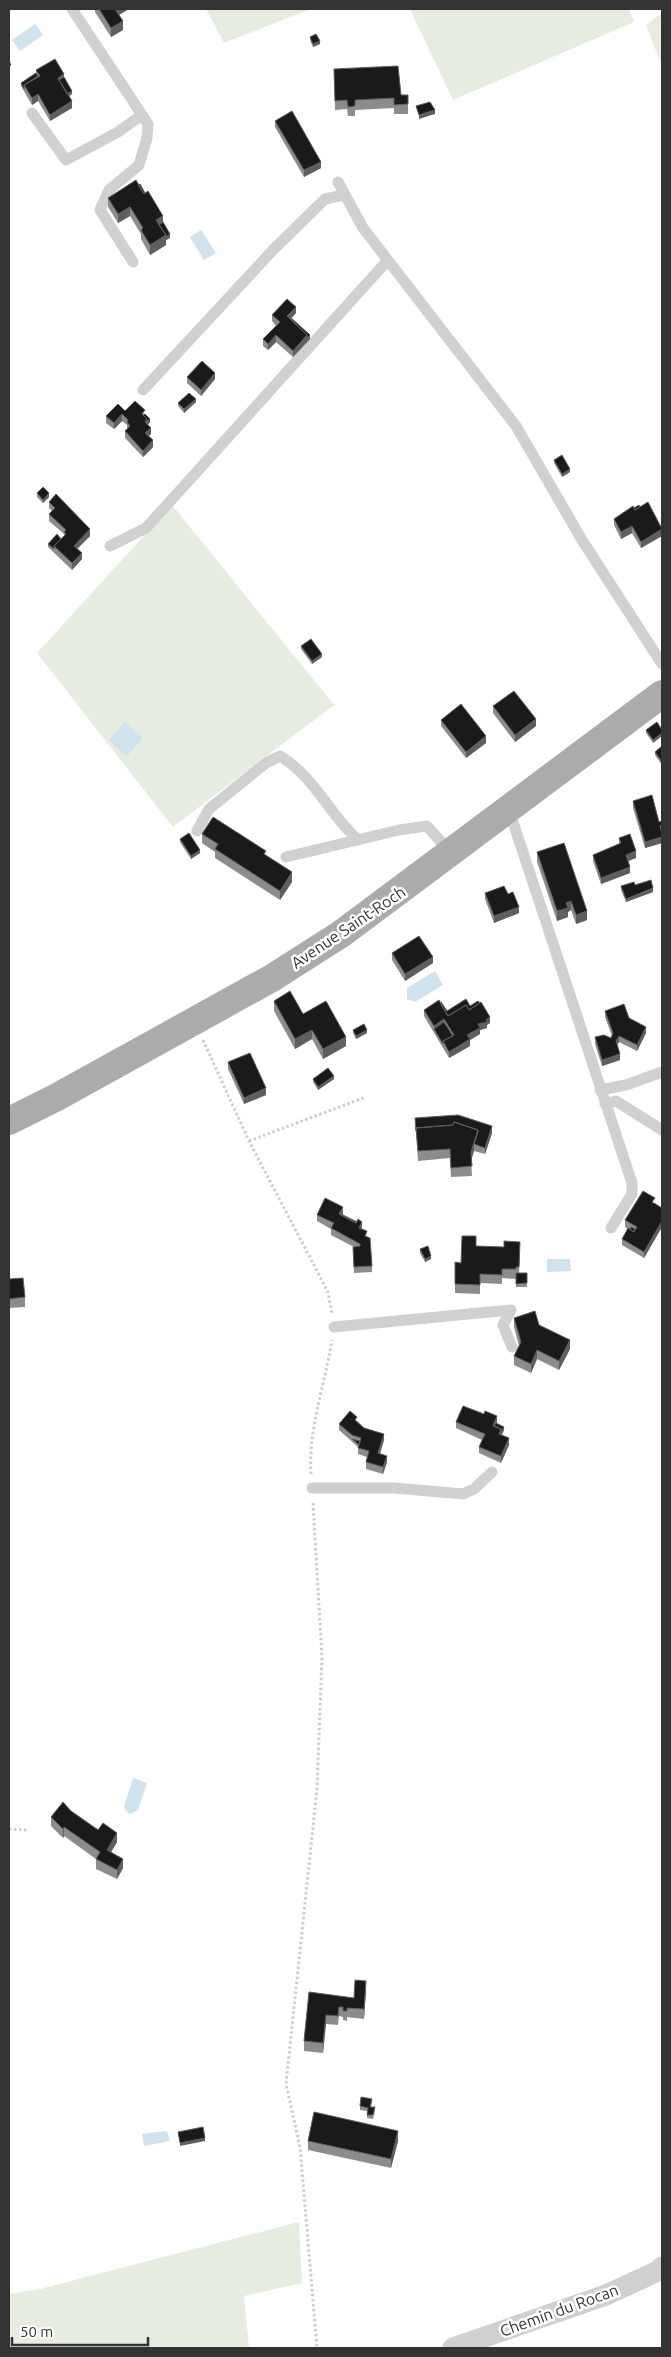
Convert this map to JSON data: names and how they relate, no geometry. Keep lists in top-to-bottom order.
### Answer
{
  "streets": {
    "main road": ["Avenue Saint-Roch"],
    "street": ["Chemin du Rocan"]
  },
  "scale_bar": "50 m"
}
